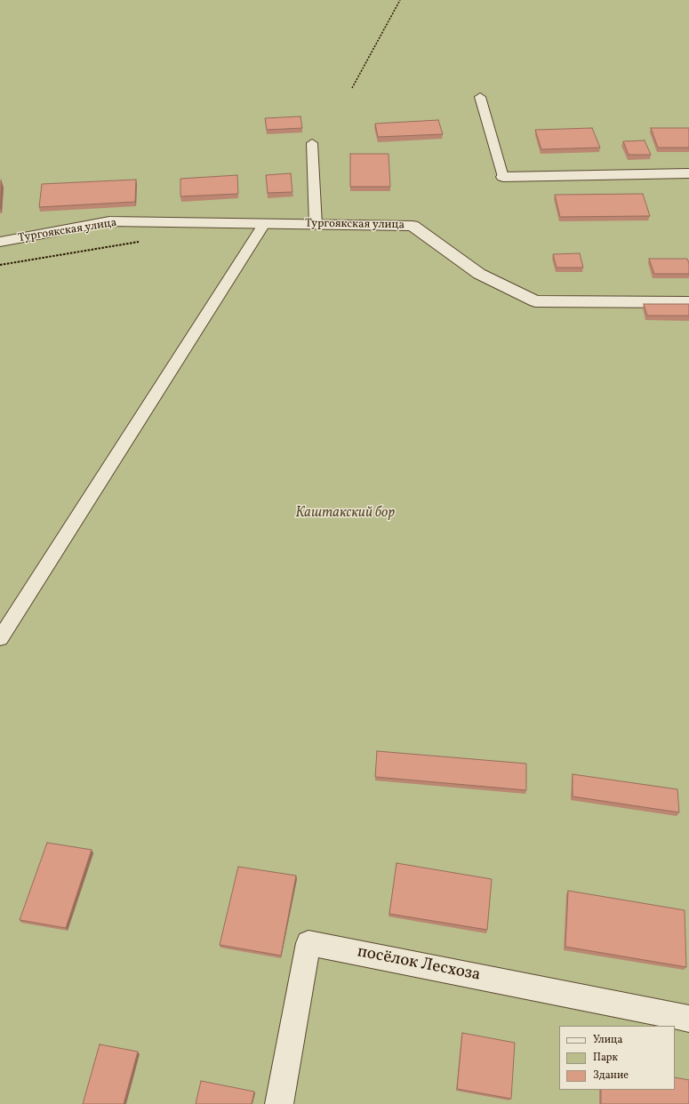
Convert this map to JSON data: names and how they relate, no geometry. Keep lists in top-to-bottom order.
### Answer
{
  "streets": {
    "street": ["Тургоякская улица", "посёлок Лесхоза"]
  },
  "parks": ["Каштакский бор"],
  "legend": ["Улица", "Парк", "Здание"]
}
